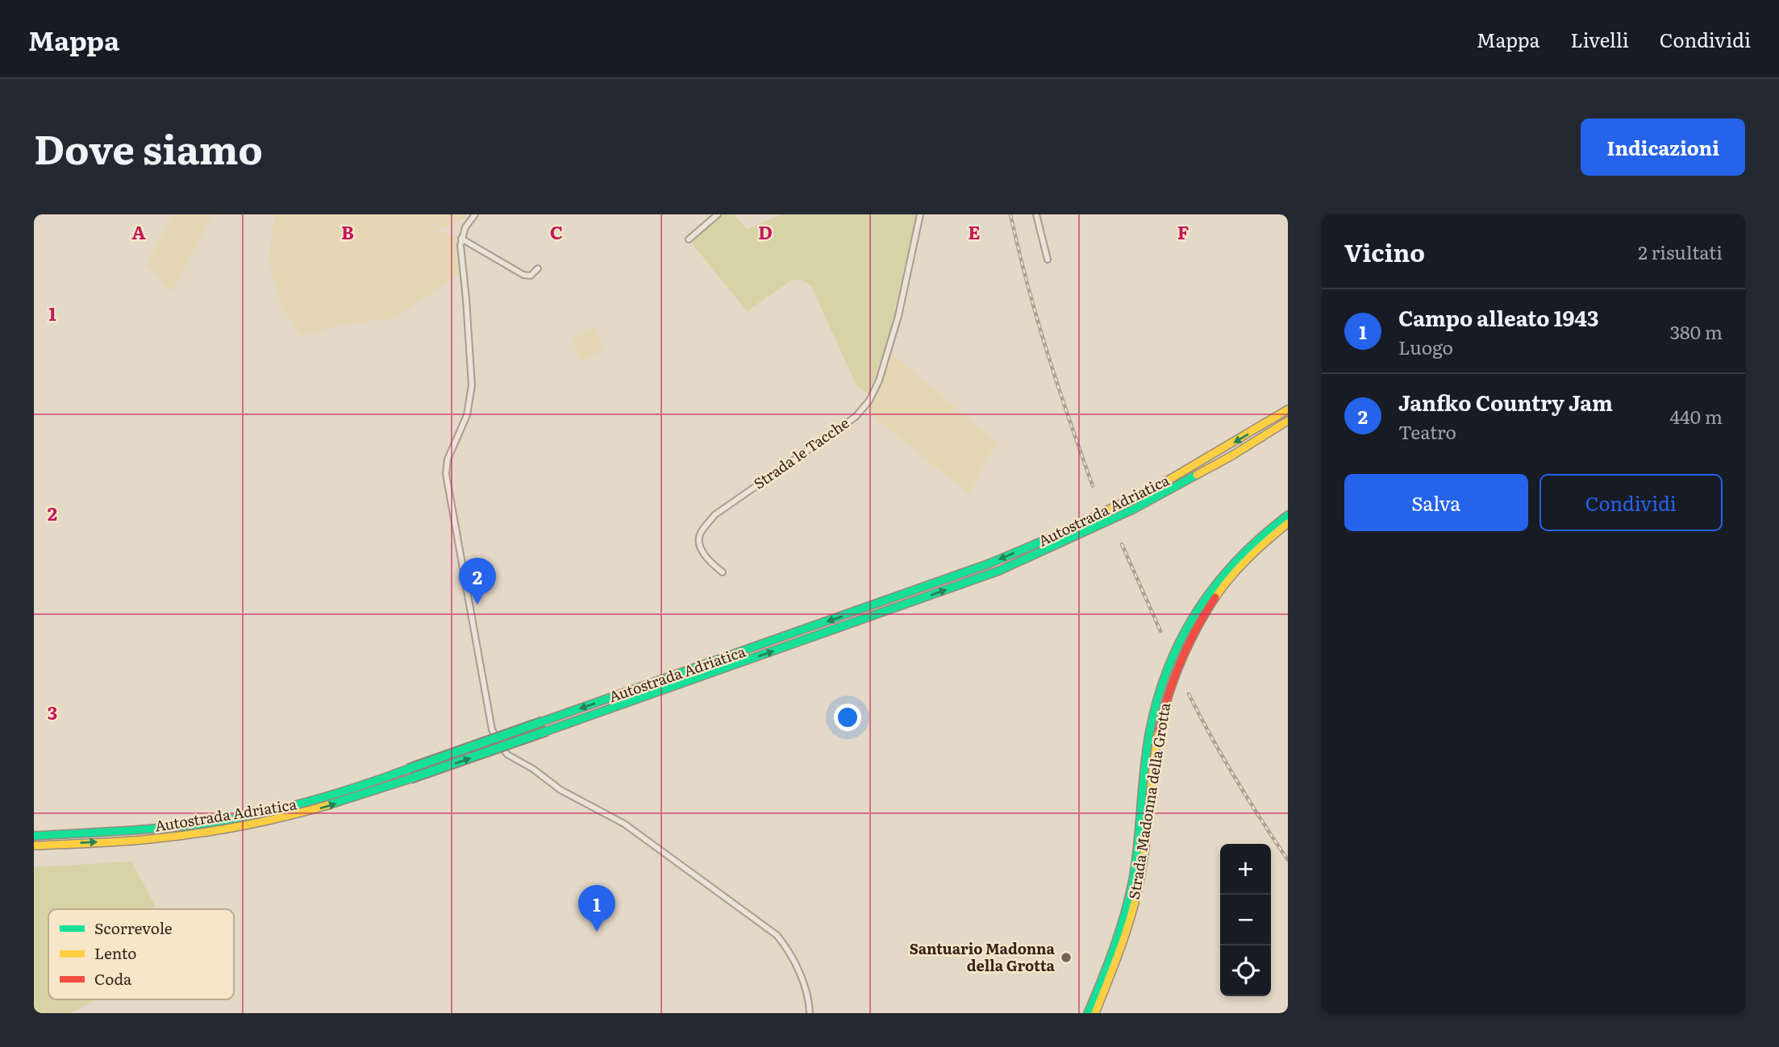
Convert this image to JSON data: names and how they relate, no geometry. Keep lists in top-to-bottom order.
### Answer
{
  "streets": {
    "main road": ["Autostrada Adriatica", "Strada Madonna della Grotta"],
    "street": ["Strada le Tacche"]
  },
  "places": ["Santuario Madonna della Grotta"],
  "legend": ["Scorrevole", "Lento", "Coda"],
  "page": {
    "header": "Mappa",
    "nav": ["Mappa", "Livelli", "Condividi"],
    "title": "Dove siamo",
    "buttons": [
      "Indicazioni",
      ["Salva", "Condividi"]
    ],
    "heading": ["Vicino", "2 risultati"],
    "list": [
      {
        "mark": "1",
        "name": "Campo alleato 1943",
        "note": "Luogo",
        "value": "380 m"
      },
      {
        "mark": "2",
        "name": "Janfko Country Jam",
        "note": "Teatro",
        "value": "440 m"
      }
    ],
    "pins": ["2", "1"],
    "map_buttons": ["+", "−"]
  },
  "grid": {
    "columns": [
      "A",
      "B",
      "C",
      "D",
      "E",
      "F"
    ],
    "rows": ["1", "2", "3"]
  }
}
